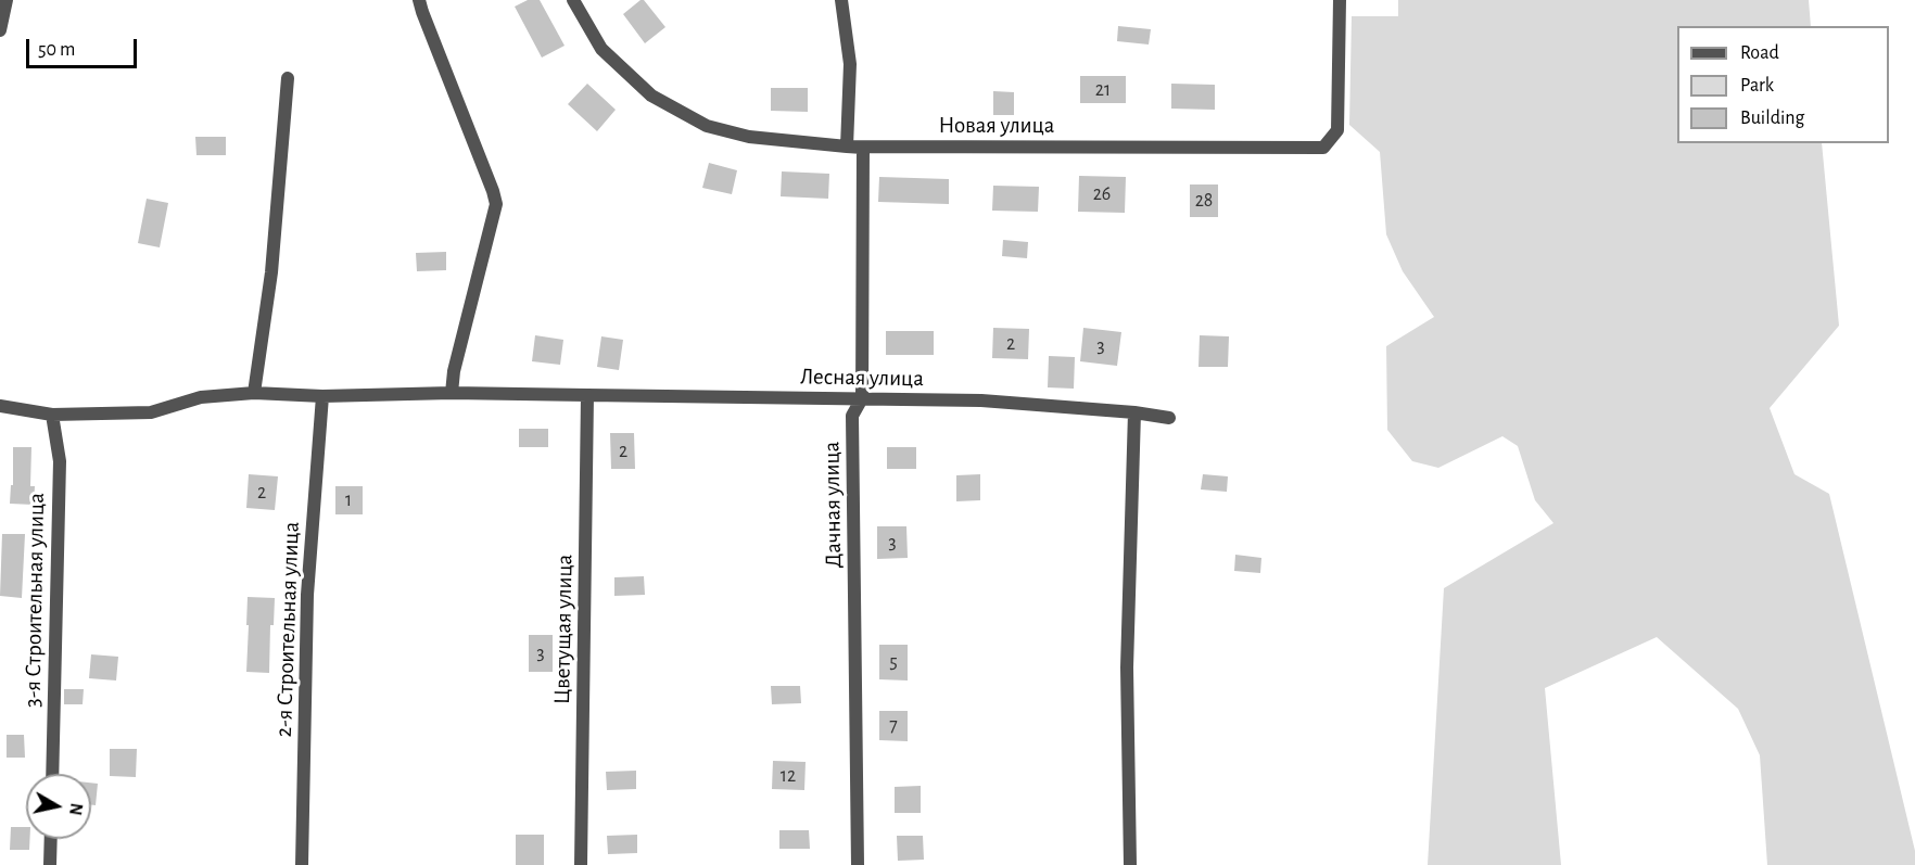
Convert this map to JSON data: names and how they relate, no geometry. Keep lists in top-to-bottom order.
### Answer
{
  "streets": {
    "street": [
      "Новая улица",
      "Лесная улица",
      "Дачная улица",
      "3-я Строительная улица",
      "2-я Строительная улица",
      "Цветущая улица"
    ]
  },
  "crossings": [
    ["Новая улица", "Дачная улица"],
    ["Лесная улица", "Дачная улица"],
    ["Лесная улица", "3-я Строительная улица"],
    ["Лесная улица", "2-я Строительная улица"],
    ["Лесная улица", "Цветущая улица"]
  ],
  "house_numbers": [
    "21",
    "26",
    "28",
    "2",
    "3",
    "2",
    "2",
    "1",
    "3",
    "3",
    "5",
    "7",
    "12"
  ],
  "legend": ["Road", "Park", "Building"],
  "scale_bar": "50 m",
  "north": "right"
}
